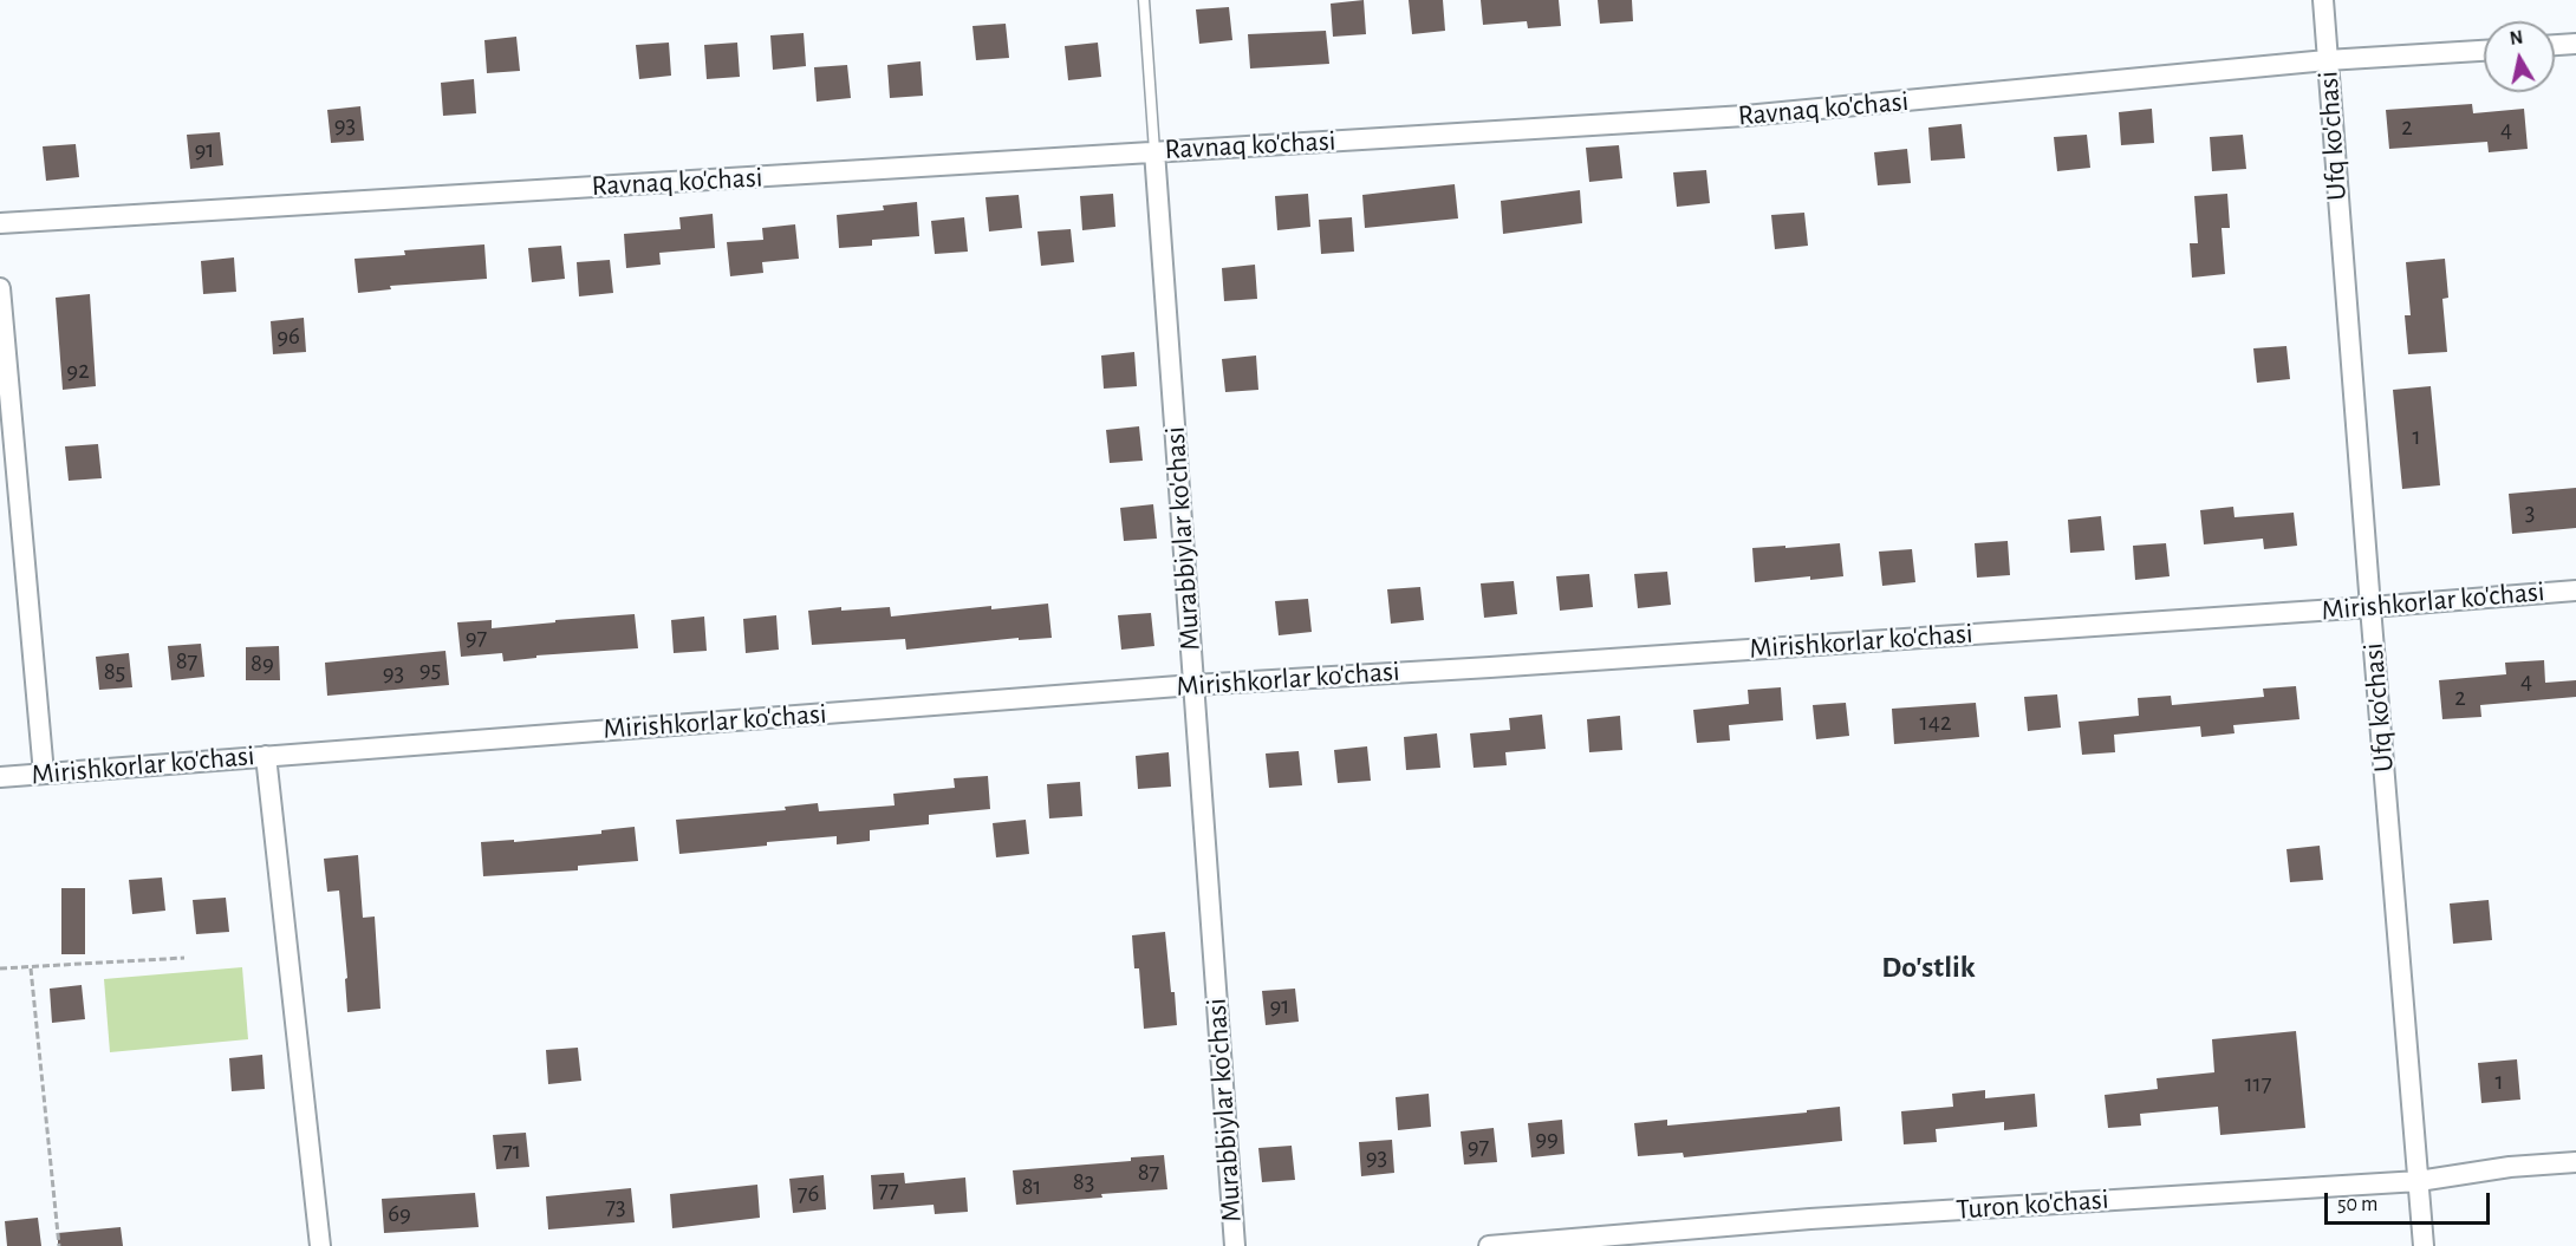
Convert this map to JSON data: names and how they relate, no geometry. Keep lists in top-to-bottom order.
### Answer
{
  "streets": {
    "street": [
      "Ravnaq ko'chasi",
      "Ufq ko'chasi",
      "Murabbiylar ko'chasi",
      "Mirishkorlar ko'chasi",
      "Turon ko'chasi"
    ]
  },
  "crossings": [
    ["Ravnaq ko'chasi", "Ufq ko'chasi"],
    ["Ravnaq ko'chasi", "Murabbiylar ko'chasi"],
    ["Ufq ko'chasi", "Mirishkorlar ko'chasi"],
    ["Ufq ko'chasi", "Turon ko'chasi"],
    ["Murabbiylar ko'chasi", "Mirishkorlar ko'chasi"]
  ],
  "districts": ["Do'stlik"],
  "house_numbers": [
    "93",
    "2",
    "4",
    "91",
    "96",
    "92",
    "1",
    "3",
    "97",
    "87",
    "89",
    "95",
    "85",
    "93",
    "4",
    "2",
    "142",
    "91",
    "1",
    "117",
    "99",
    "97",
    "71",
    "93",
    "87",
    "83",
    "81",
    "77",
    "76",
    "73",
    "69"
  ],
  "scale_bar": "50 m",
  "north": "top"
}
